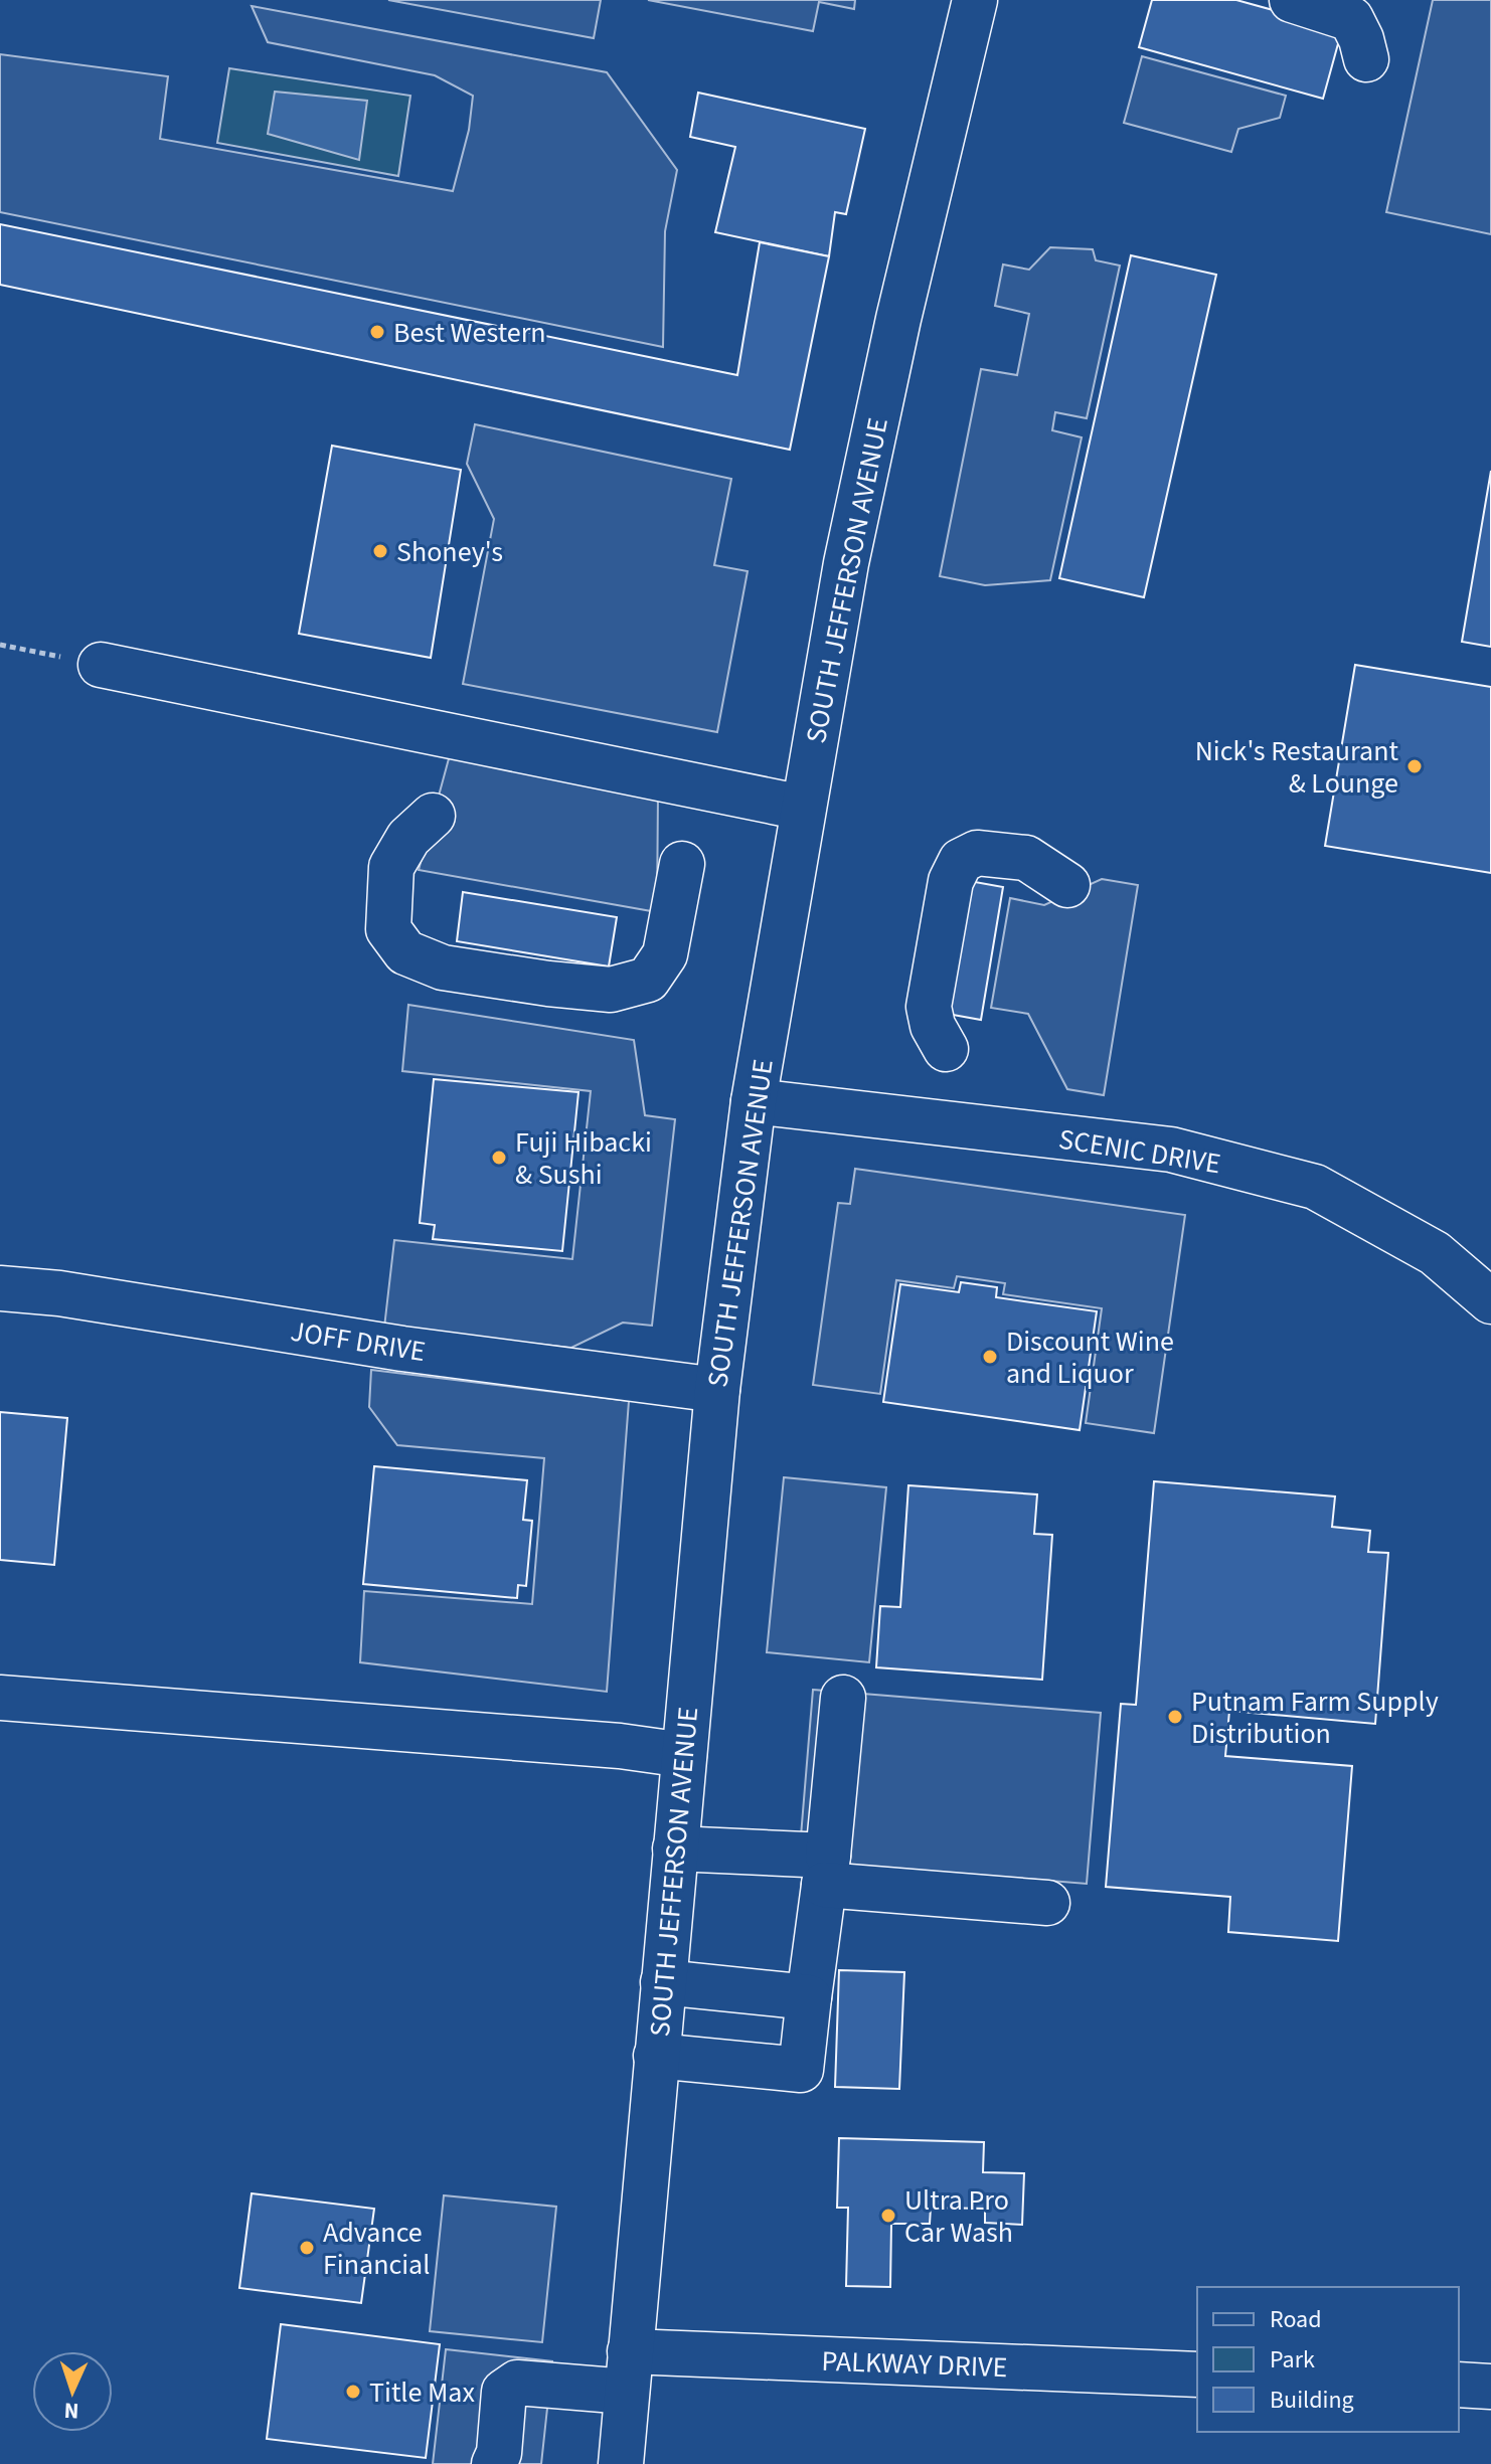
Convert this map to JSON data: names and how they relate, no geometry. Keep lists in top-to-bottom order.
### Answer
{
  "streets": {
    "main road": [
      "SOUTH JEFFERSON AVENUE",
      "SCENIC DRIVE",
      "JOFF DRIVE",
      "PALKWAY DRIVE"
    ]
  },
  "crossings": [
    ["SOUTH JEFFERSON AVENUE", "SCENIC DRIVE"],
    ["SOUTH JEFFERSON AVENUE", "JOFF DRIVE"],
    ["SOUTH JEFFERSON AVENUE", "PALKWAY DRIVE"]
  ],
  "places": [
    "Best Western",
    "Shoney's",
    "Nick's Restaurant & Lounge",
    "Fuji Hibacki & Sushi",
    "Discount Wine and Liquor",
    "Putnam Farm Supply Distribution",
    "Ultra Pro Car Wash",
    "Advance Financial",
    "Title Max"
  ],
  "legend": ["Road", "Park", "Building"],
  "north": "bottom"
}
